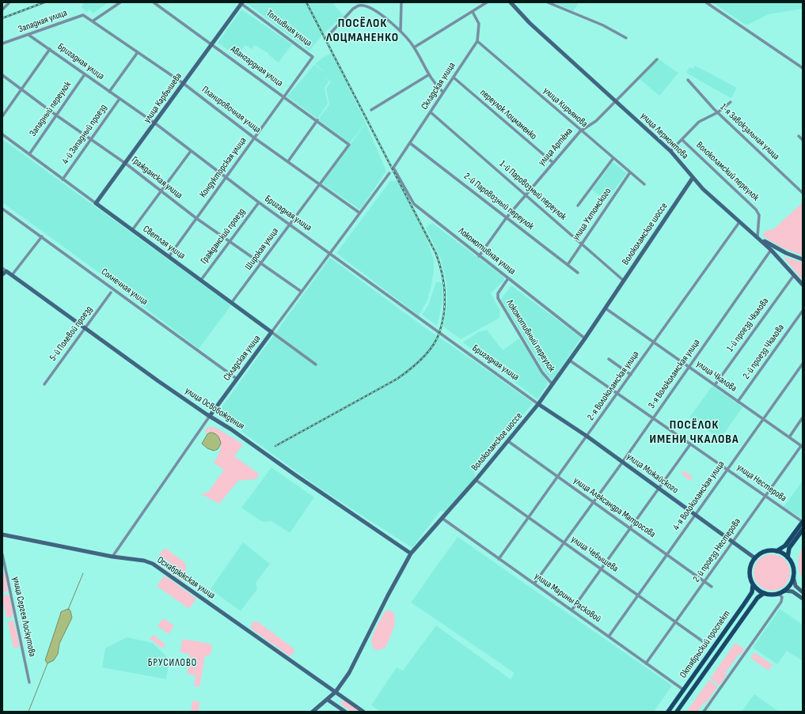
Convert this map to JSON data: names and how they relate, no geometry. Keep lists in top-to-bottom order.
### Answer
{
  "streets": {
    "main road": [
      "Складская улица",
      "улица Карбышева",
      "улица Лермонтова",
      "Волоколамское шоссе",
      "Светлая улица",
      "улица Освобождения",
      "улица Можайского",
      "Оснабрюкская улица",
      "Октябрьский проспект"
    ],
    "street": [
      "Западная улица",
      "Топливная улица",
      "Бригадная улица",
      "Авангардная улица",
      "улица Кирьянова",
      "Западный переулок",
      "Планировочная улица",
      "переулок Лоцманенко",
      "1-я Завокзальная улица",
      "4-й Западный проезд",
      "улица Артёма",
      "Кондукторская улица",
      "Волоколамский переулок",
      "Гражданская улица",
      "1-й Паровозный переулок",
      "2-й Паровозный переулок",
      "улица Ухтомского",
      "Гражданский проезд",
      "Широкая улица",
      "Локомотивная улица",
      "Солнечная улица",
      "1-й проезд Чкалова",
      "5-й Полевой проезд",
      "Локомотивный переулок",
      "2-й проезд Чкалова",
      "3-я Волоколамская улица",
      "улица Чкалова",
      "2-я Волоколамская улица",
      "улица Нестерова",
      "4-я Волоколамская улица",
      "улица Александра Матросова",
      "2-й проезд Нестерова",
      "улица Чебышева",
      "улица Марины Расковой",
      "улица Сергея Лоскутова"
    ]
  },
  "crossings": [
    ["Западная улица", "Бригадная улица"],
    ["Западная улица", "Планировочная улица"],
    ["Топливная улица", "улица Карбышева"],
    ["Топливная улица", "Кондукторская улица"],
    ["Бригадная улица", "Складская улица"],
    ["Бригадная улица", "улица Карбышева"],
    ["Бригадная улица", "Западный переулок"],
    ["Бригадная улица", "4-й Западный проезд"],
    ["Бригадная улица", "Кондукторская улица"],
    ["Бригадная улица", "Волоколамское шоссе"],
    ["Бригадная улица", "Гражданский проезд"],
    ["Бригадная улица", "Широкая улица"],
    ["Бригадная улица", "улица Можайского"],
    ["Авангардная улица", "улица Карбышева"],
    ["Авангардная улица", "Кондукторская улица"],
    ["Авангардная улица", "Широкая улица"],
    ["Складская улица", "улица Кирьянова"],
    ["Складская улица", "Планировочная улица"],
    ["Складская улица", "переулок Лоцманенко"],
    ["Складская улица", "Гражданская улица"],
    ["Складская улица", "1-й Паровозный переулок"],
    ["Складская улица", "2-й Паровозный переулок"],
    ["Складская улица", "Светлая улица"],
    ["Складская улица", "Локомотивная улица"],
    ["Складская улица", "Солнечная улица"],
    ["Складская улица", "улица Освобождения"],
    ["Складская улица", "Оснабрюкская улица"],
    ["улица Карбышева", "Планировочная улица"],
    ["улица Карбышева", "Гражданская улица"],
    ["улица Карбышева", "Светлая улица"],
    ["улица Кирьянова", "улица Артёма"],
    ["улица Кирьянова", "улица Ухтомского"],
    ["Западный переулок", "Гражданская улица"],
    ["Западный переулок", "Светлая улица"],
    ["Планировочная улица", "Кондукторская улица"],
    ["Планировочная улица", "Широкая улица"],
    ["переулок Лоцманенко", "улица Артёма"],
    ["4-й Западный проезд", "Гражданская улица"],
    ["4-й Западный проезд", "Светлая улица"],
    ["улица Лермонтова", "улица Артёма"],
    ["улица Лермонтова", "Волоколамский переулок"],
    ["улица Лермонтова", "Волоколамское шоссе"],
    ["улица Лермонтова", "1-й проезд Чкалова"],
    ["улица Лермонтова", "3-я Волоколамская улица"],
    ["улица Лермонтова", "2-я Волоколамская улица"],
    ["улица Артёма", "1-й Паровозный переулок"],
    ["улица Артёма", "2-й Паровозный переулок"],
    ["улица Артёма", "Локомотивная улица"],
    ["Кондукторская улица", "Гражданская улица"],
    ["Кондукторская улица", "Светлая улица"],
    ["Гражданская улица", "Гражданский проезд"],
    ["Гражданская улица", "Широкая улица"],
    ["1-й Паровозный переулок", "улица Ухтомского"],
    ["1-й Паровозный переулок", "Волоколамское шоссе"],
    ["2-й Паровозный переулок", "улица Ухтомского"],
    ["Волоколамское шоссе", "Локомотивная улица"],
    ["Волоколамское шоссе", "Локомотивный переулок"],
    ["Волоколамское шоссе", "улица Чкалова"],
    ["Волоколамское шоссе", "улица Освобождения"],
    ["Волоколамское шоссе", "улица Можайского"],
    ["Волоколамское шоссе", "улица Нестерова"],
    ["Волоколамское шоссе", "улица Александра Матросова"],
    ["Волоколамское шоссе", "улица Чебышева"],
    ["Волоколамское шоссе", "Оснабрюкская улица"],
    ["Волоколамское шоссе", "улица Марины Расковой"],
    ["Гражданский проезд", "Светлая улица"],
    ["Светлая улица", "Широкая улица"],
    ["Локомотивная улица", "Локомотивный переулок"],
    ["1-й проезд Чкалова", "улица Чкалова"],
    ["5-й Полевой проезд", "улица Освобождения"],
    ["2-й проезд Чкалова", "улица Чкалова"],
    ["3-я Волоколамская улица", "улица Чкалова"],
    ["3-я Волоколамская улица", "улица Можайского"],
    ["3-я Волоколамская улица", "улица Нестерова"],
    ["3-я Волоколамская улица", "улица Александра Матросова"],
    ["3-я Волоколамская улица", "улица Чебышева"],
    ["3-я Волоколамская улица", "улица Марины Расковой"],
    ["улица Чкалова", "2-я Волоколамская улица"],
    ["улица Чкалова", "4-я Волоколамская улица"],
    ["улица Чкалова", "2-й проезд Нестерова"],
    ["2-я Волоколамская улица", "улица Можайского"],
    ["2-я Волоколамская улица", "улица Нестерова"],
    ["2-я Волоколамская улица", "улица Александра Матросова"],
    ["2-я Волоколамская улица", "улица Чебышева"],
    ["2-я Волоколамская улица", "улица Марины Расковой"],
    ["улица Можайского", "4-я Волоколамская улица"],
    ["улица Можайского", "2-й проезд Нестерова"],
    ["улица Можайского", "Октябрьский проспект"],
    ["улица Нестерова", "4-я Волоколамская улица"],
    ["улица Нестерова", "2-й проезд Нестерова"],
    ["4-я Волоколамская улица", "улица Александра Матросова"],
    ["4-я Волоколамская улица", "улица Чебышева"],
    ["4-я Волоколамская улица", "улица Марины Расковой"],
    ["улица Александра Матросова", "2-й проезд Нестерова"],
    ["2-й проезд Нестерова", "улица Чебышева"],
    ["2-й проезд Нестерова", "улица Марины Расковой"],
    ["улица Марины Расковой", "Октябрьский проспект"]
  ],
  "districts": ["ПОСЁЛОК ЛОЦМАНЕНКО", "ПОСЁЛОК ИМЕНИ ЧКАЛОВА", "БРУСИЛОВО"]
}
